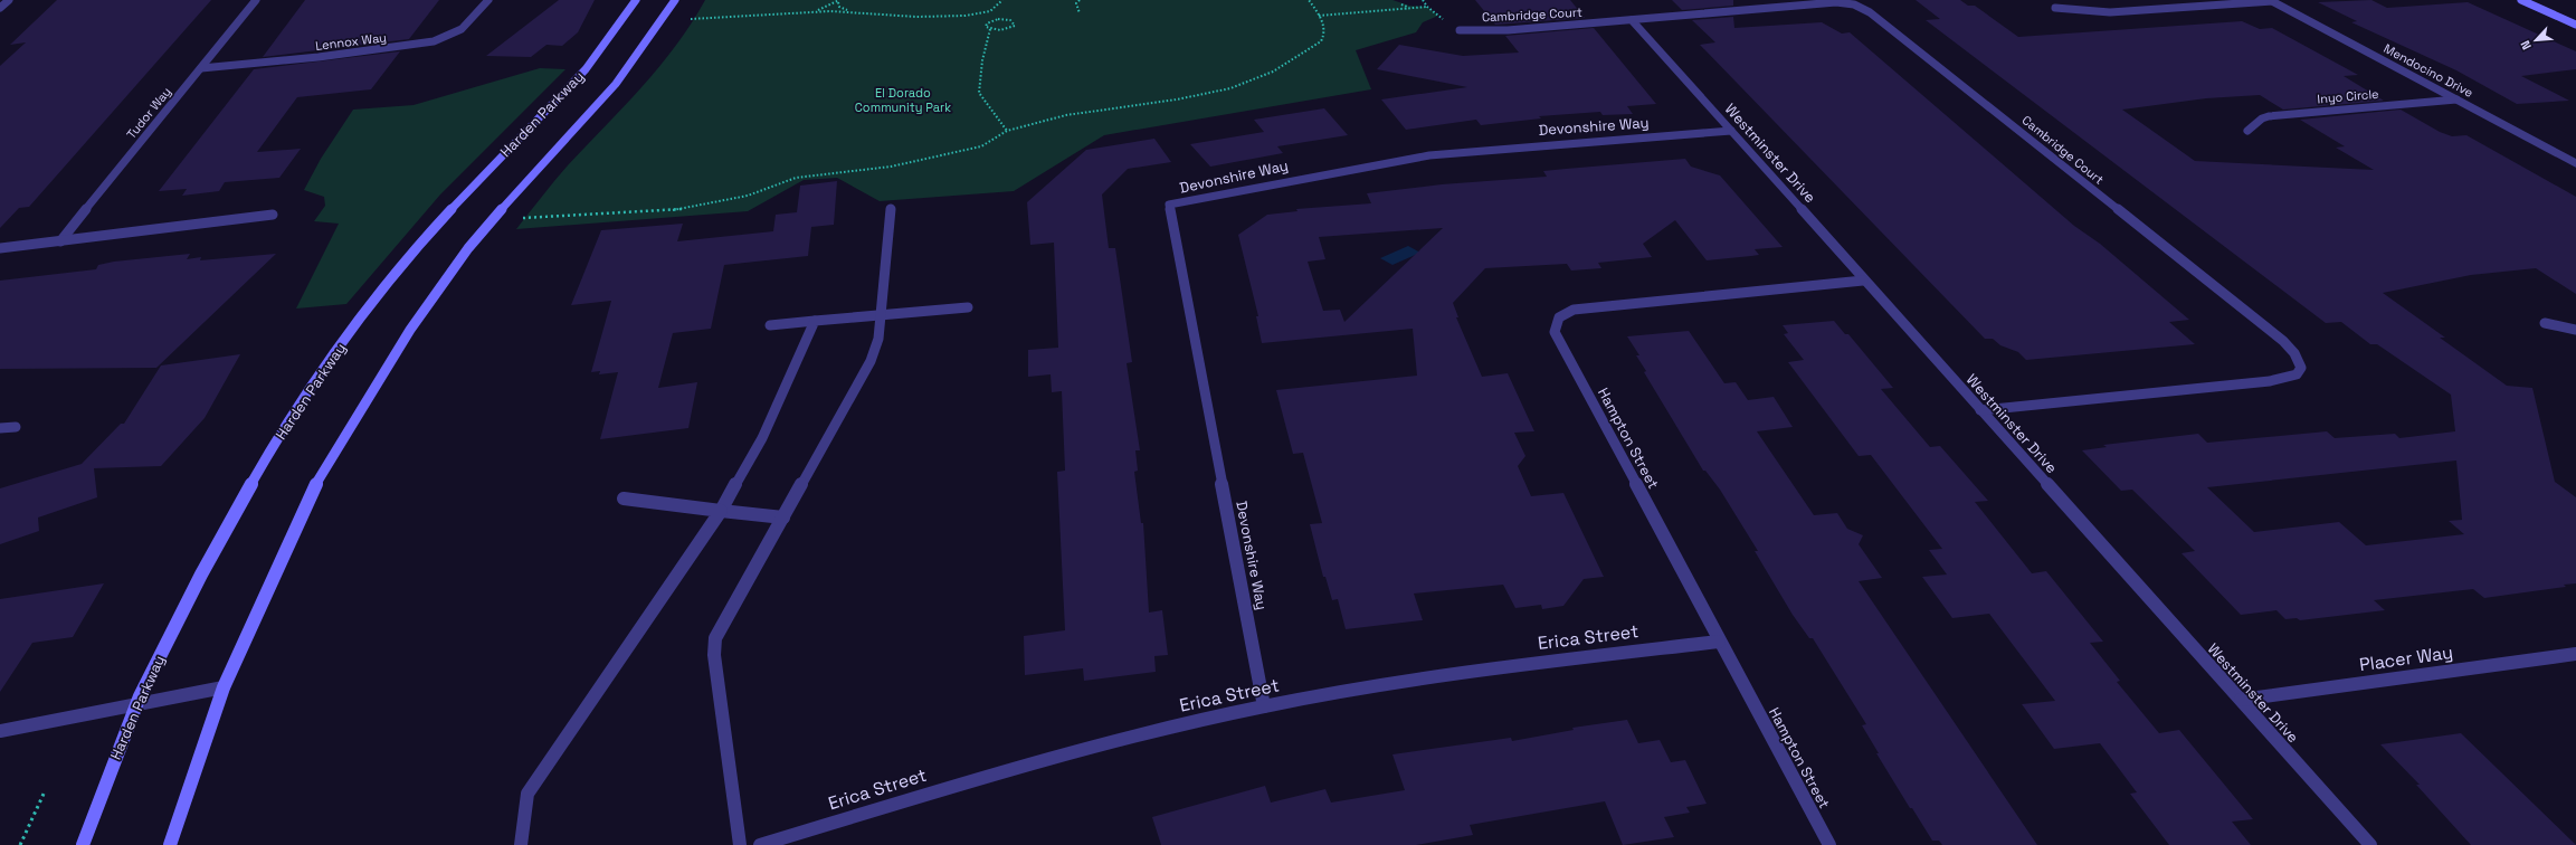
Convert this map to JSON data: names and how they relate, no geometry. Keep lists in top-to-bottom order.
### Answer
{
  "streets": {
    "street": [
      "Cambridge Court",
      "Lennox Way",
      "Mendocino Drive",
      "Inyo Circle",
      "Tudor Way",
      "Harden Parkway",
      "Devonshire Way",
      "Westminster Drive",
      "Hampton Street",
      "Erica Street",
      "Placer Way"
    ]
  },
  "crossings": [
    ["Cambridge Court", "Westminster Drive"],
    ["Lennox Way", "Tudor Way"],
    ["Mendocino Drive", "Inyo Circle"],
    ["Devonshire Way", "Westminster Drive"],
    ["Devonshire Way", "Erica Street"],
    ["Westminster Drive", "Hampton Street"],
    ["Westminster Drive", "Placer Way"],
    ["Hampton Street", "Erica Street"]
  ],
  "parks": ["El Dorado Community Park"],
  "north": "bottom left"
}
